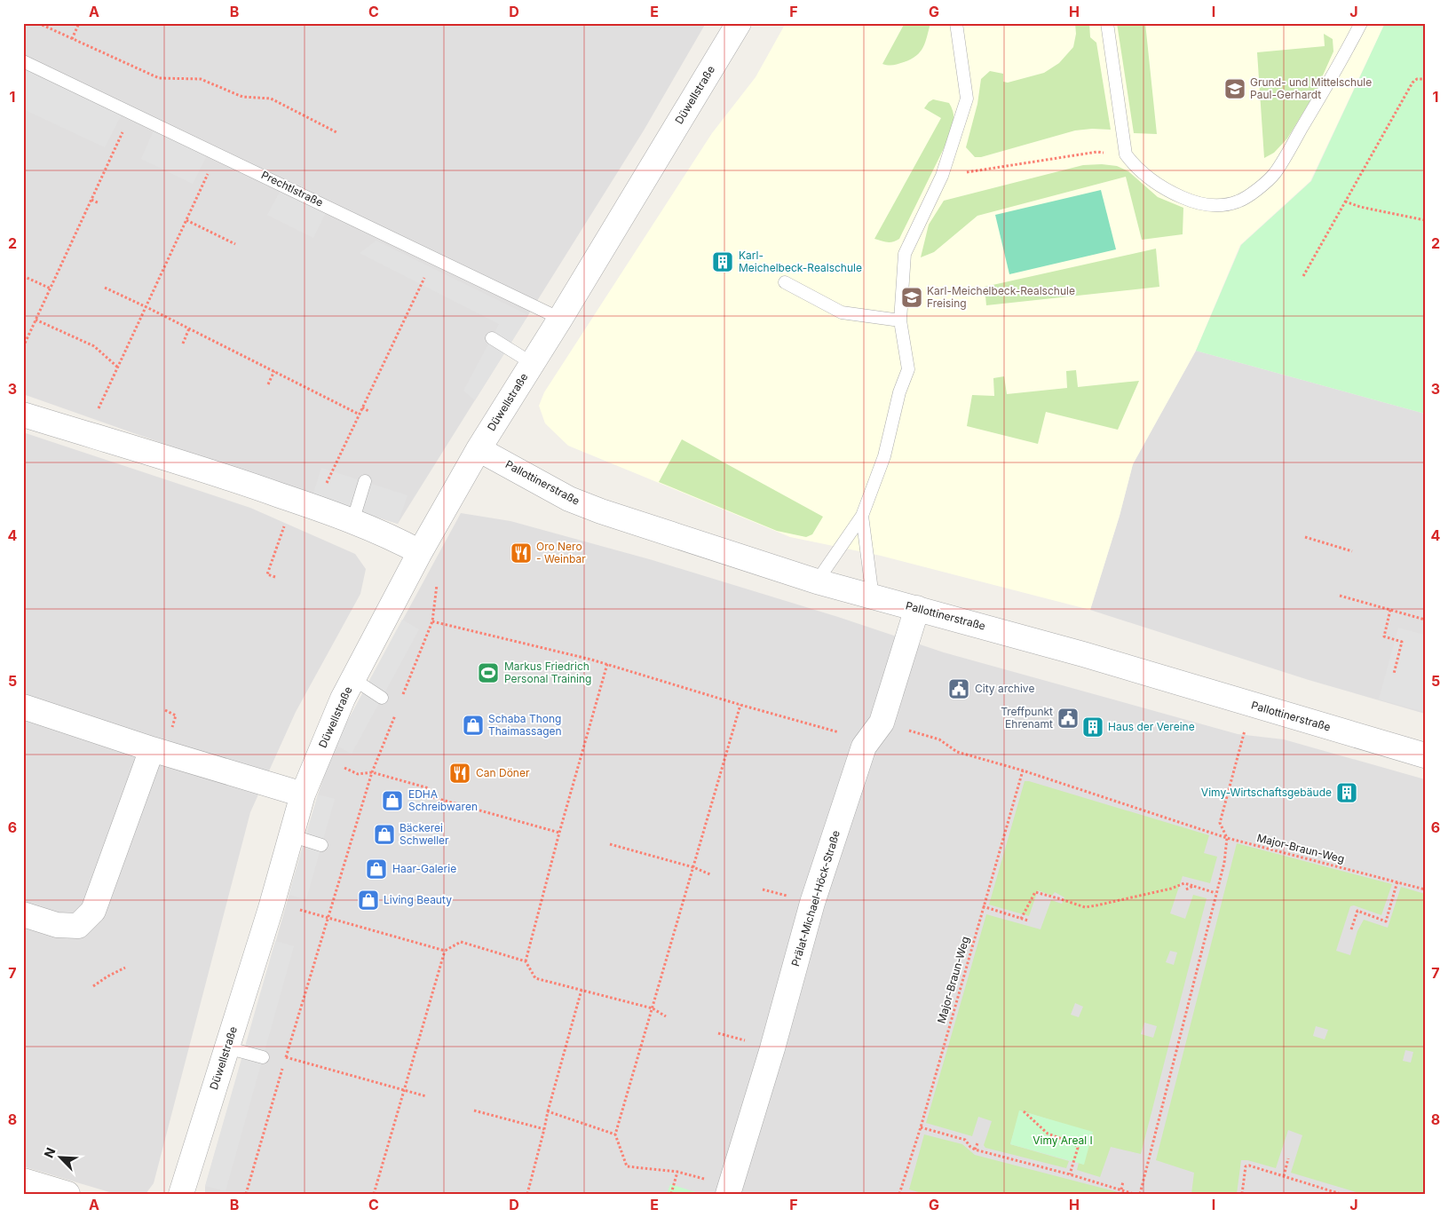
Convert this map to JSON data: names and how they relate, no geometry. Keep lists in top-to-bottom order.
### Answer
{
  "streets": {
    "street": ["Düwellstraße", "Pallottinerstraße", "Prälat-Michael-Höck-Straße"],
    "lane": ["Prechtlstraße"],
    "path": ["Major-Braun-Weg"]
  },
  "crossings": [
    ["Düwellstraße", "Prechtlstraße"],
    ["Düwellstraße", "Pallottinerstraße"],
    ["Pallottinerstraße", "Prälat-Michael-Höck-Straße"],
    ["Major-Braun-Weg", "Prälat-Michael-Höck-Straße"]
  ],
  "parks": ["Vimy Areal I"],
  "places": {
    "school or university": ["Grund- und Mittelschule Paul-Gerhardt", "Karl-Meichelbeck-Realschule Freising"],
    "building": ["Karl- Meichelbeck-Realschule", "Haus der Vereine", "Vimy-Wirtschaftsgebäude"],
    "restaurant": ["Oro Nero - Weinbar", "Can Döner"],
    "sports": ["Markus Friedrich Personal Training"],
    "public building": ["City archive", "Treffpunkt Ehrenamt"],
    "shop": [
      "Schaba Thong Thaimassagen",
      "EDHA Schreibwaren",
      "Bäckerei Schweller",
      "Haar-Galerie",
      "Living Beauty"
    ]
  },
  "north": "top left",
  "grid": {
    "columns": [
      "A",
      "B",
      "C",
      "D",
      "E",
      "F",
      "G",
      "H",
      "I",
      "J"
    ],
    "rows": [
      "1",
      "2",
      "3",
      "4",
      "5",
      "6",
      "7",
      "8"
    ]
  }
}
